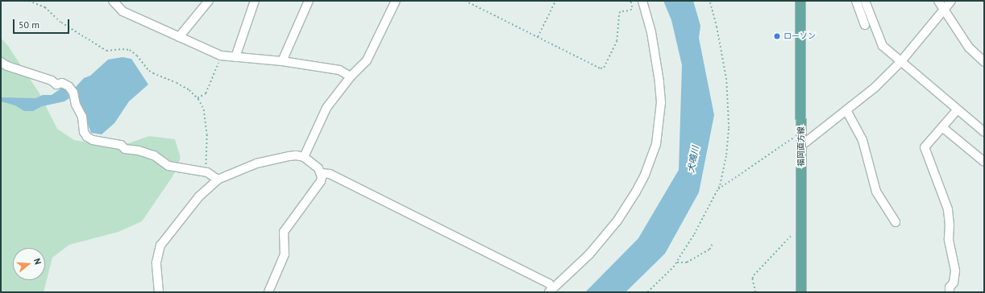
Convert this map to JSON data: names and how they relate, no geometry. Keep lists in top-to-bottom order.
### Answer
{
  "streets": {
    "main road": ["福岡直方線"]
  },
  "water": ["犬鳴川"],
  "places": ["ローソン"],
  "scale_bar": "50 m",
  "north": "right"
}
